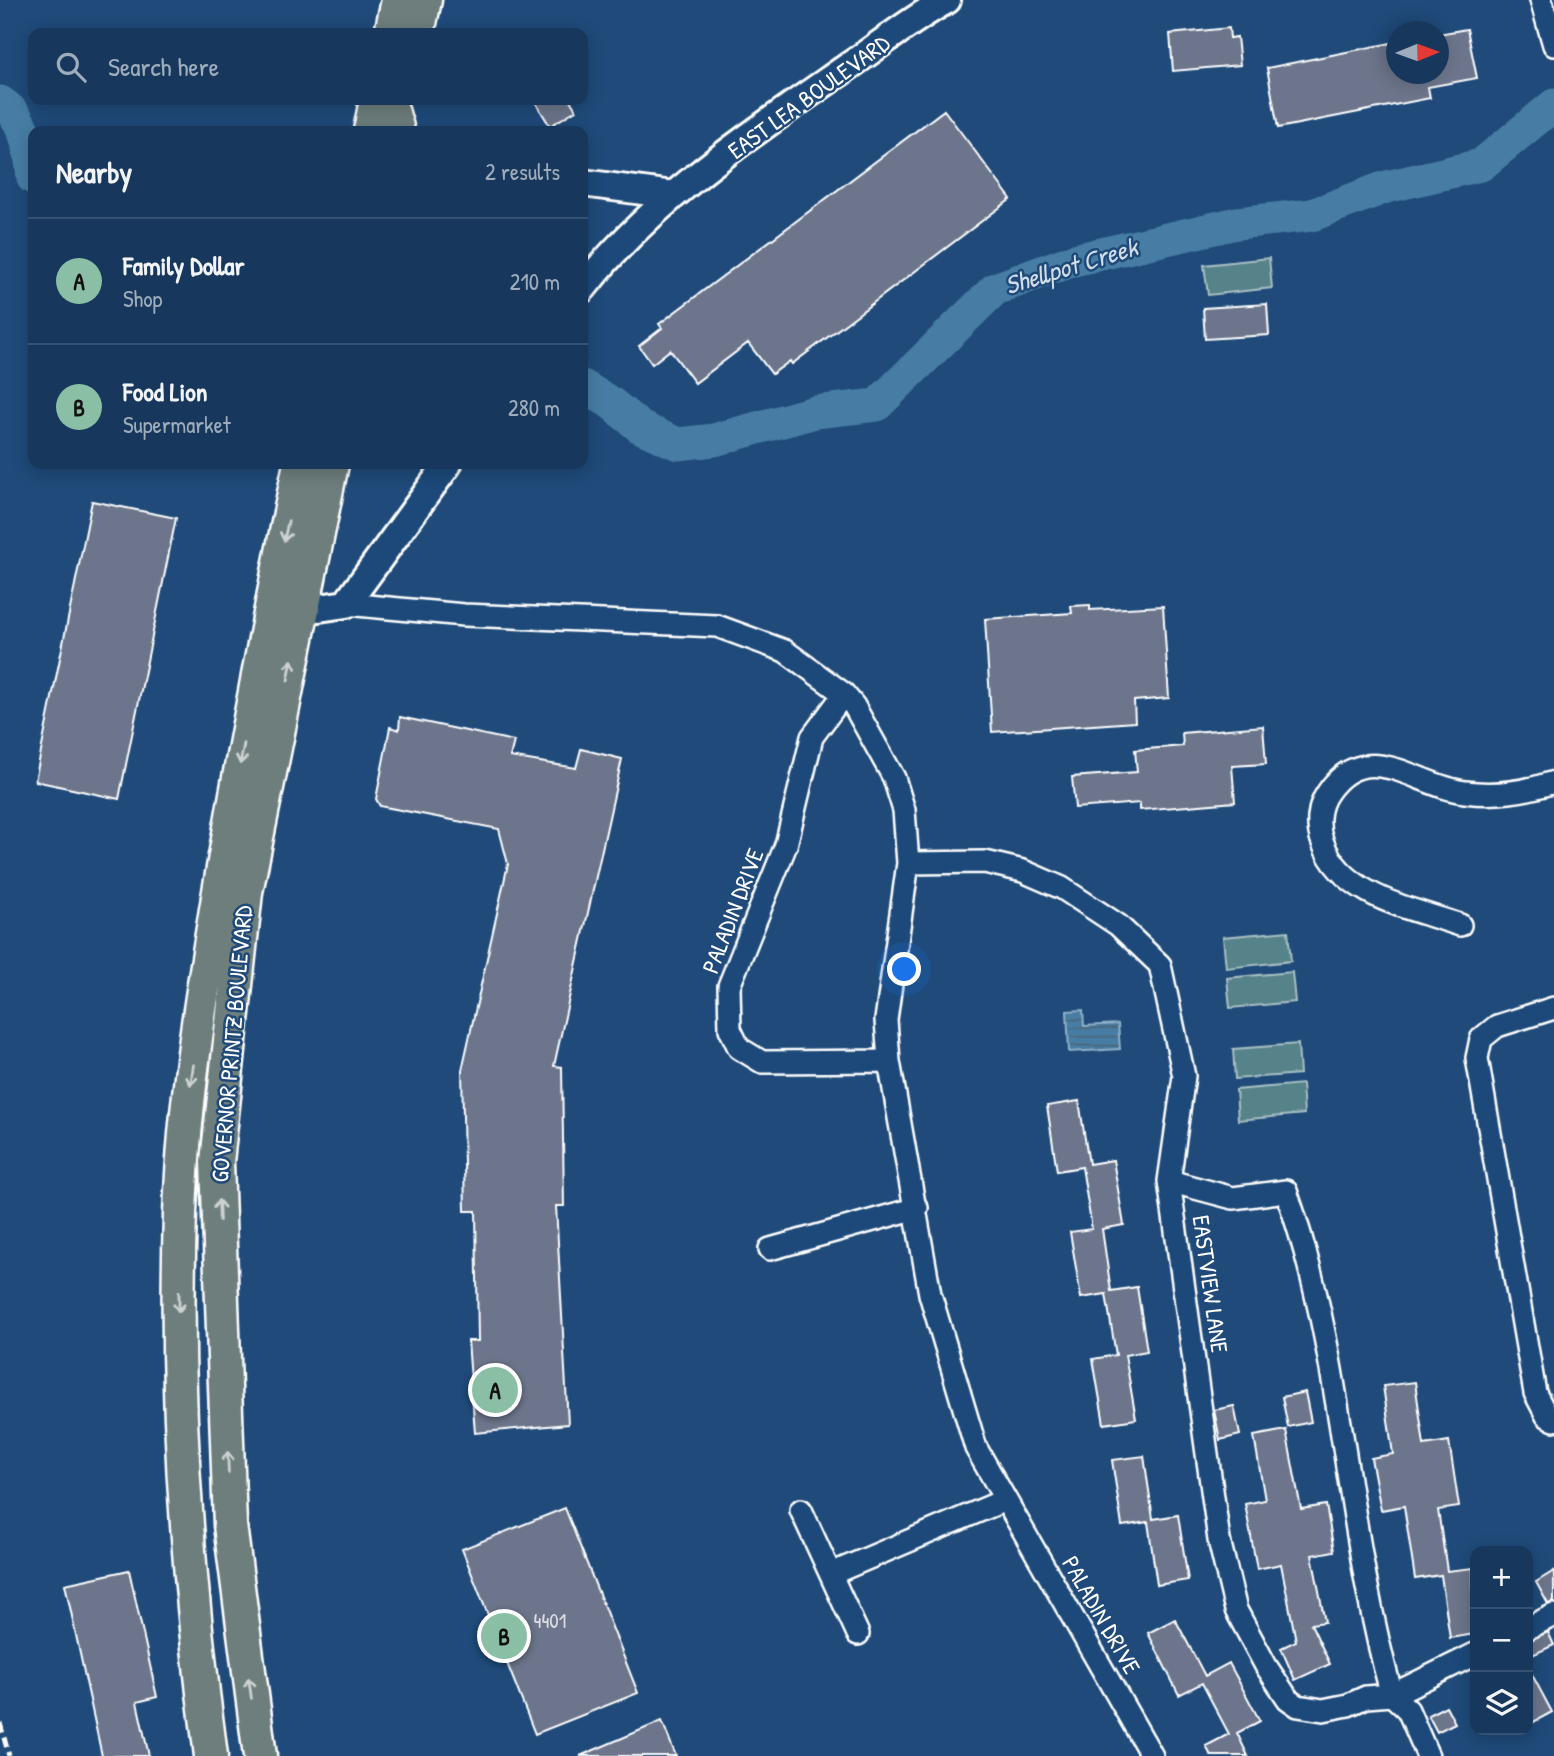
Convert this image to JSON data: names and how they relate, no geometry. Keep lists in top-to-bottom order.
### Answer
{
  "streets": {
    "main road": ["GOVERNOR PRINTZ BOULEVARD"],
    "street": ["EAST LEA BOULEVARD", "PALADIN DRIVE", "EASTVIEW LANE"]
  },
  "crossings": [
    ["PALADIN DRIVE", "EASTVIEW LANE"]
  ],
  "water": ["Shellpot Creek"],
  "house_numbers": ["4401"],
  "north": "right",
  "page": {
    "search": "Search here",
    "heading": ["Nearby", "2 results"],
    "list": [
      {
        "mark": "A",
        "name": "Family Dollar",
        "note": "Shop",
        "value": "210 m"
      },
      {
        "mark": "B",
        "name": "Food Lion",
        "note": "Supermarket",
        "value": "280 m"
      }
    ],
    "pins": ["A", "B"],
    "map_buttons": ["+", "−"]
  }
}
